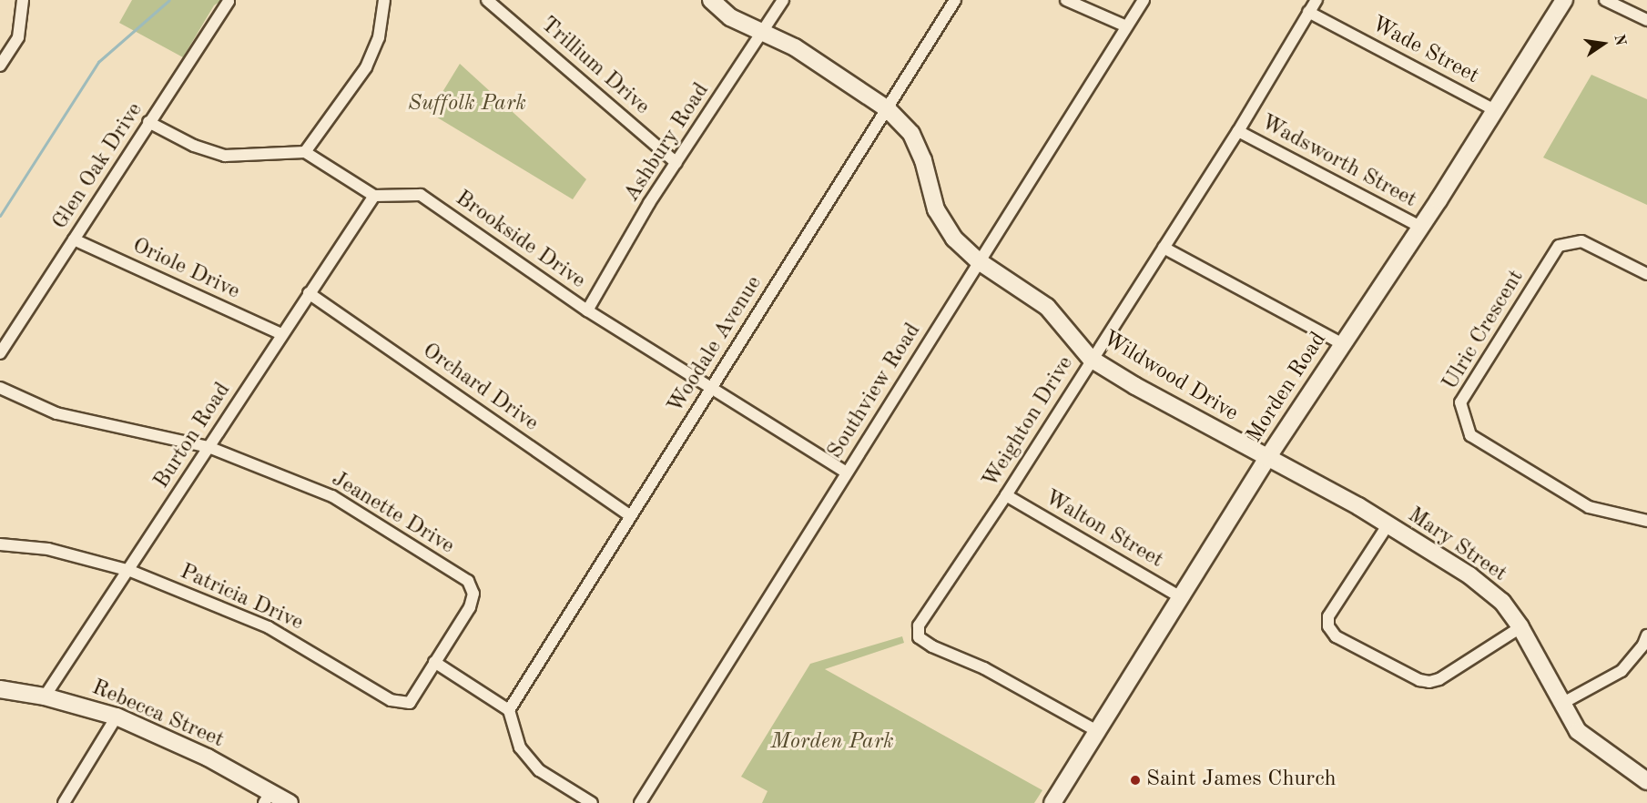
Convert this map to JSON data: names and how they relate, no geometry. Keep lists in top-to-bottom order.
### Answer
{
  "streets": {
    "street": [
      "Wade Street",
      "Trillium Drive",
      "Ashbury Road",
      "Wadsworth Street",
      "Glen Oak Drive",
      "Brookside Drive",
      "Oriole Drive",
      "Ulric Crescent",
      "Woodale Avenue",
      "Wildwood Drive",
      "Orchard Drive",
      "Morden Road",
      "Southview Road",
      "Weighton Drive",
      "Burton Road",
      "Jeanette Drive",
      "Walton Street",
      "Mary Street",
      "Patricia Drive",
      "Rebecca Street"
    ]
  },
  "crossings": [
    ["Wade Street", "Morden Road"],
    ["Wade Street", "Weighton Drive"],
    ["Trillium Drive", "Ashbury Road"],
    ["Ashbury Road", "Brookside Drive"],
    ["Ashbury Road", "Wildwood Drive"],
    ["Wadsworth Street", "Morden Road"],
    ["Wadsworth Street", "Weighton Drive"],
    ["Glen Oak Drive", "Oriole Drive"],
    ["Brookside Drive", "Woodale Avenue"],
    ["Brookside Drive", "Southview Road"],
    ["Brookside Drive", "Burton Road"],
    ["Oriole Drive", "Burton Road"],
    ["Woodale Avenue", "Wildwood Drive"],
    ["Woodale Avenue", "Orchard Drive"],
    ["Wildwood Drive", "Morden Road"],
    ["Wildwood Drive", "Southview Road"],
    ["Wildwood Drive", "Weighton Drive"],
    ["Wildwood Drive", "Mary Street"],
    ["Orchard Drive", "Burton Road"],
    ["Morden Road", "Weighton Drive"],
    ["Morden Road", "Walton Street"],
    ["Morden Road", "Mary Street"],
    ["Weighton Drive", "Walton Street"],
    ["Burton Road", "Jeanette Drive"],
    ["Burton Road", "Patricia Drive"],
    ["Burton Road", "Rebecca Street"],
    ["Jeanette Drive", "Patricia Drive"]
  ],
  "parks": ["Suffolk Park", "Morden Park"],
  "places": ["Saint James Church"],
  "north": "right"
}
